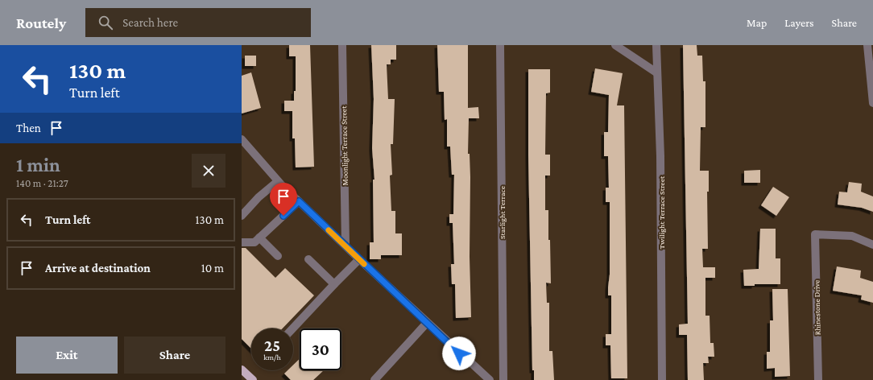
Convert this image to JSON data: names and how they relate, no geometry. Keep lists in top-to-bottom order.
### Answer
{
  "streets": {
    "street": [
      "Moonlight Terrace Street",
      "Starlight Terrace",
      "Twilight Terrace Street",
      "Rhinestone Drive"
    ]
  },
  "page": {
    "header": "Routely",
    "search": "Search here",
    "nav": ["Map", "Layers", "Share"],
    "turn": ["130 m", "Turn left"],
    "then": "Then",
    "heading": ["1 min", "140 m · 21:27"],
    "list": [
      {
        "name": "Turn left",
        "value": "130 m"
      },
      {
        "name": "Arrive at destination",
        "value": "10 m"
      }
    ],
    "speed": "25 km/h",
    "limit": "30",
    "buttons": ["Exit", "Share"]
  }
}
